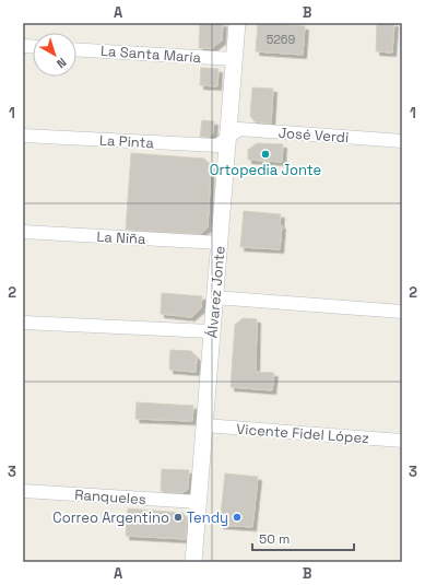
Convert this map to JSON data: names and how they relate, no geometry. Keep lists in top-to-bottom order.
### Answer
{
  "streets": {
    "street": [
      "La Santa María",
      "José Verdi",
      "La Pinta",
      "La Niña",
      "Álvarez Jonte",
      "Vicente Fidel López",
      "Ranqueles"
    ]
  },
  "crossings": [
    ["La Santa María", "Álvarez Jonte"],
    ["José Verdi", "La Pinta"],
    ["José Verdi", "Álvarez Jonte"],
    ["La Pinta", "Álvarez Jonte"],
    ["La Niña", "Álvarez Jonte"],
    ["Álvarez Jonte", "Vicente Fidel López"],
    ["Álvarez Jonte", "Ranqueles"]
  ],
  "places": ["Ortopedia Jonte", "Correo Argentino", "Tendy"],
  "house_numbers": ["5269"],
  "scale_bar": "50 m",
  "north": "bottom right",
  "grid": {
    "columns": ["A", "B"],
    "rows": ["1", "2", "3"]
  }
}
